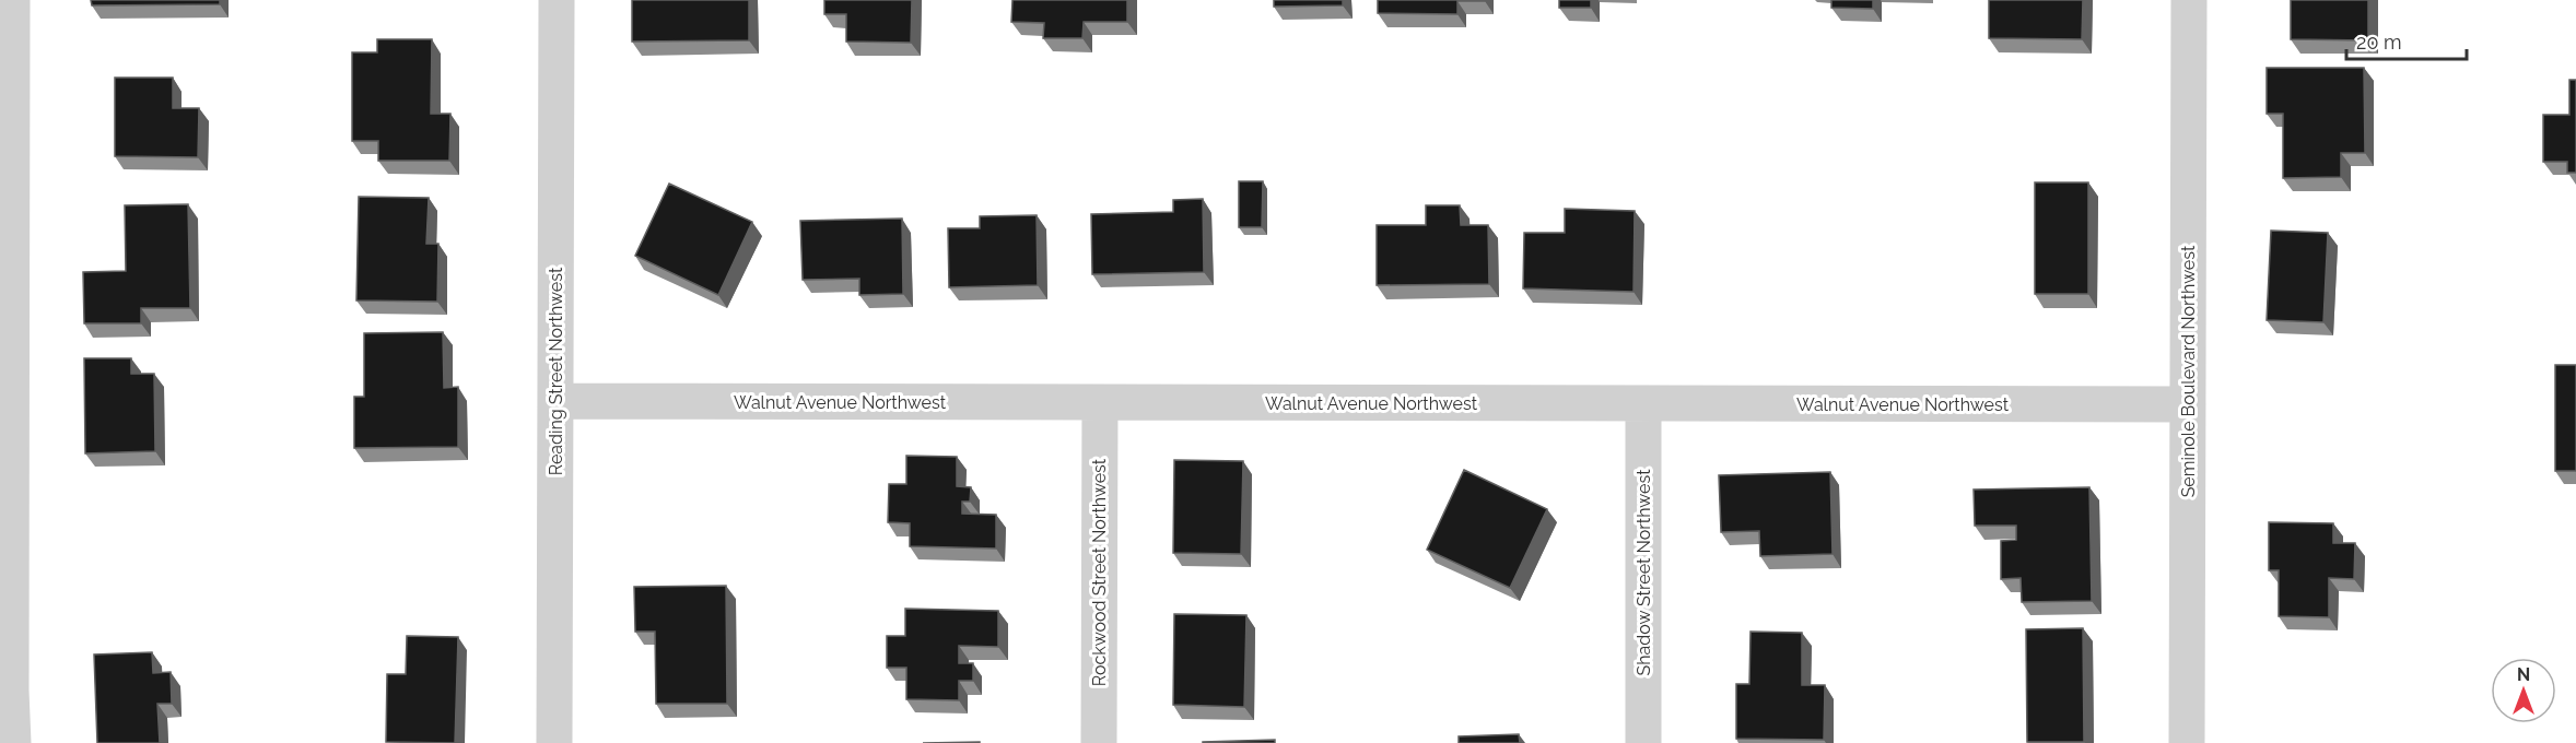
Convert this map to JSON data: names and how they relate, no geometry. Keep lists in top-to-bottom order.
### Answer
{
  "streets": {
    "street": [
      "Reading Street Northwest",
      "Seminole Boulevard Northwest",
      "Walnut Avenue Northwest",
      "Rockwood Street Northwest",
      "Shadow Street Northwest"
    ]
  },
  "crossings": [
    ["Reading Street Northwest", "Walnut Avenue Northwest"],
    ["Seminole Boulevard Northwest", "Walnut Avenue Northwest"],
    ["Walnut Avenue Northwest", "Rockwood Street Northwest"],
    ["Walnut Avenue Northwest", "Shadow Street Northwest"]
  ],
  "scale_bar": "20 m",
  "north": "top"
}
